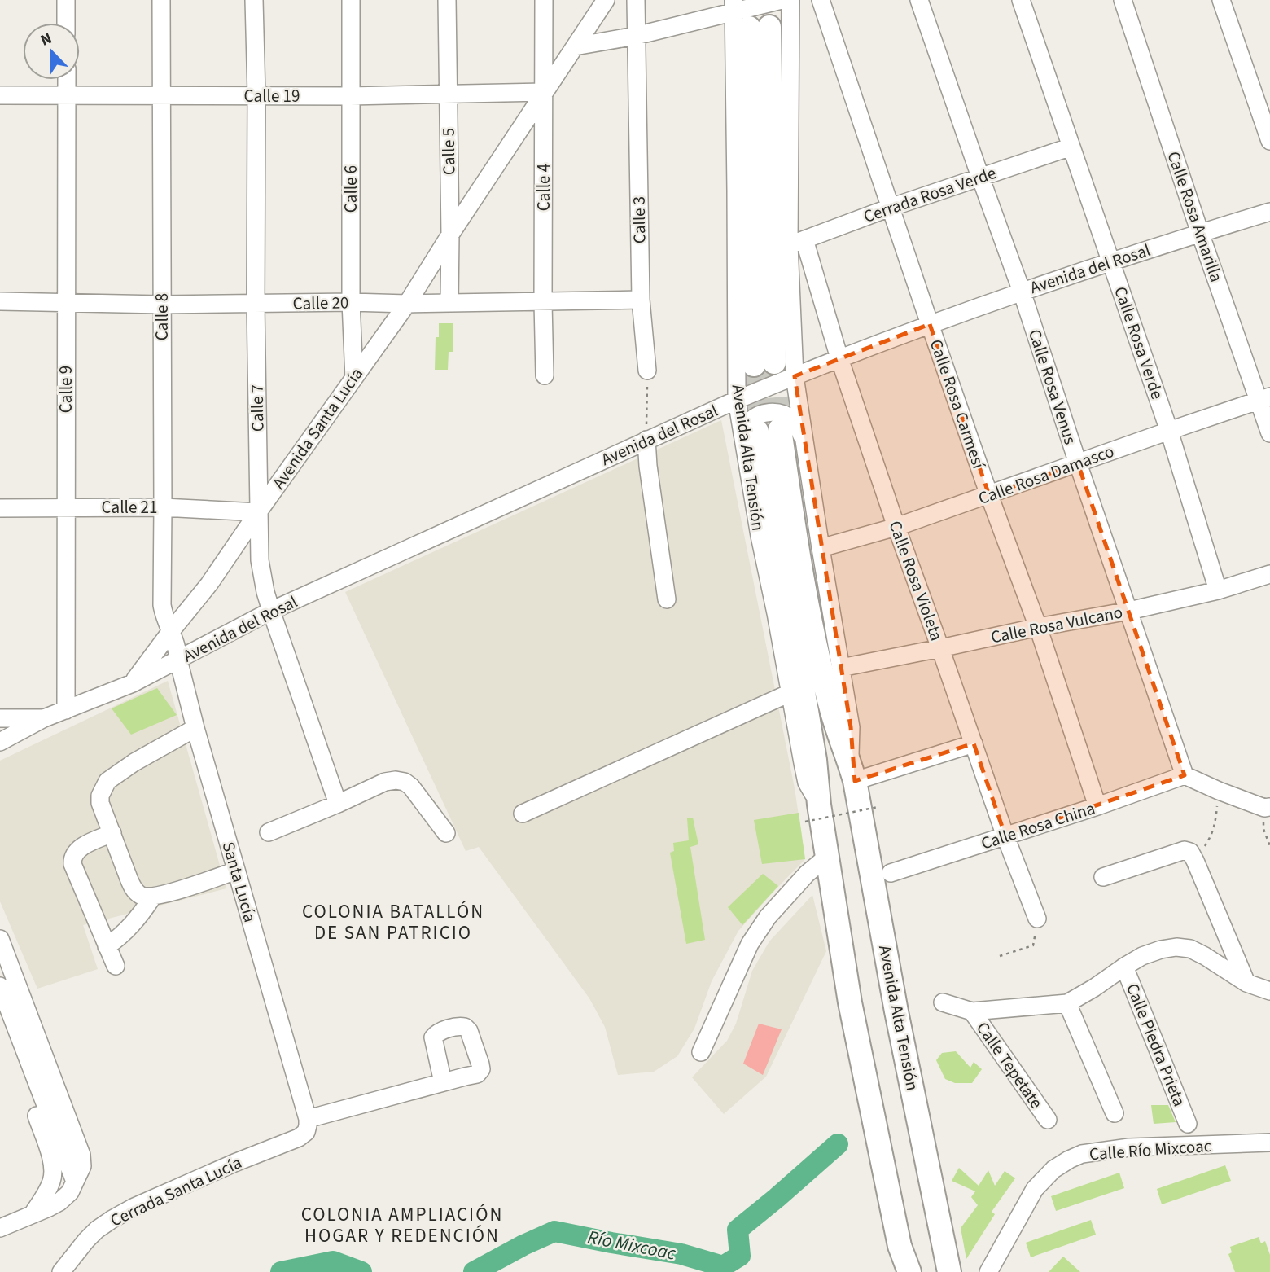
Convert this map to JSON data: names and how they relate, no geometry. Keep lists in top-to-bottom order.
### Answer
{
  "streets": {
    "main road": ["Avenida Alta Tensión"],
    "street": [
      "Calle 19",
      "Calle 5",
      "Calle 4",
      "Calle 6",
      "Cerrada Rosa Verde",
      "Calle Rosa Amarilla",
      "Calle 3",
      "Avenida del Rosal",
      "Calle 20",
      "Calle 8",
      "Calle Rosa Verde",
      "Calle Rosa Venus",
      "Calle 9",
      "Calle Rosa Carmesí",
      "Calle 7",
      "Avenida Santa Lucía",
      "Calle Rosa Damasco",
      "Calle 21",
      "Calle Rosa Violeta",
      "Calle Rosa Vulcano",
      "Calle Rosa China",
      "Santa Lucía",
      "Calle Piedra Prieta",
      "Calle Tepetate",
      "Calle Río Mixcoac",
      "Cerrada Santa Lucía"
    ]
  },
  "crossings": [
    ["Calle 19", "Calle 5"],
    ["Calle 19", "Calle 4"],
    ["Calle 19", "Calle 6"],
    ["Calle 19", "Calle 8"],
    ["Calle 19", "Calle 9"],
    ["Calle 19", "Calle 7"],
    ["Calle 19", "Avenida Santa Lucía"],
    ["Calle 5", "Calle 20"],
    ["Calle 5", "Avenida Santa Lucía"],
    ["Calle 4", "Calle 20"],
    ["Calle 4", "Avenida Santa Lucía"],
    ["Calle 6", "Calle 20"],
    ["Calle 6", "Avenida Santa Lucía"],
    ["Cerrada Rosa Verde", "Calle Rosa Verde"],
    ["Cerrada Rosa Verde", "Calle Rosa Venus"],
    ["Cerrada Rosa Verde", "Calle Rosa Carmesí"],
    ["Cerrada Rosa Verde", "Avenida Alta Tensión"],
    ["Cerrada Rosa Verde", "Calle Rosa Violeta"],
    ["Calle Rosa Amarilla", "Avenida del Rosal"],
    ["Calle Rosa Amarilla", "Calle Rosa Damasco"],
    ["Calle 3", "Calle 20"],
    ["Avenida del Rosal", "Calle Rosa Verde"],
    ["Avenida del Rosal", "Calle Rosa Venus"],
    ["Avenida del Rosal", "Calle Rosa Carmesí"],
    ["Avenida del Rosal", "Calle 7"],
    ["Avenida del Rosal", "Avenida Santa Lucía"],
    ["Avenida del Rosal", "Avenida Alta Tensión"],
    ["Avenida del Rosal", "Calle Rosa Violeta"],
    ["Avenida del Rosal", "Santa Lucía"],
    ["Calle 20", "Calle 8"],
    ["Calle 20", "Calle 9"],
    ["Calle 20", "Calle 7"],
    ["Calle 20", "Avenida Santa Lucía"],
    ["Calle 8", "Avenida Santa Lucía"],
    ["Calle 8", "Calle 21"],
    ["Calle 8", "Santa Lucía"],
    ["Calle Rosa Verde", "Calle Rosa Damasco"],
    ["Calle Rosa Verde", "Calle Rosa Vulcano"],
    ["Calle Rosa Venus", "Calle Rosa Damasco"],
    ["Calle Rosa Venus", "Calle Rosa Vulcano"],
    ["Calle Rosa Venus", "Calle Rosa China"],
    ["Calle 9", "Calle 21"],
    ["Calle Rosa Carmesí", "Calle Rosa Damasco"],
    ["Calle Rosa Carmesí", "Calle Rosa Vulcano"],
    ["Calle Rosa Carmesí", "Calle Rosa China"],
    ["Calle 7", "Avenida Santa Lucía"],
    ["Calle 7", "Calle 21"],
    ["Avenida Santa Lucía", "Calle 21"],
    ["Avenida Santa Lucía", "Santa Lucía"],
    ["Avenida Alta Tensión", "Calle Rosa Damasco"],
    ["Avenida Alta Tensión", "Calle Rosa Violeta"],
    ["Avenida Alta Tensión", "Calle Rosa Vulcano"],
    ["Avenida Alta Tensión", "Calle Rosa China"],
    ["Calle Rosa Damasco", "Calle Rosa Violeta"],
    ["Calle Rosa Violeta", "Calle Rosa Vulcano"],
    ["Calle Rosa Violeta", "Calle Rosa China"],
    ["Santa Lucía", "Cerrada Santa Lucía"]
  ],
  "districts": ["COLONIA BATALLÓN DE SAN PATRICIO", "COLONIA AMPLIACIÓN HOGAR Y REDENCIÓN"],
  "water": ["Río Mixcoac"],
  "north": "top left"
}
